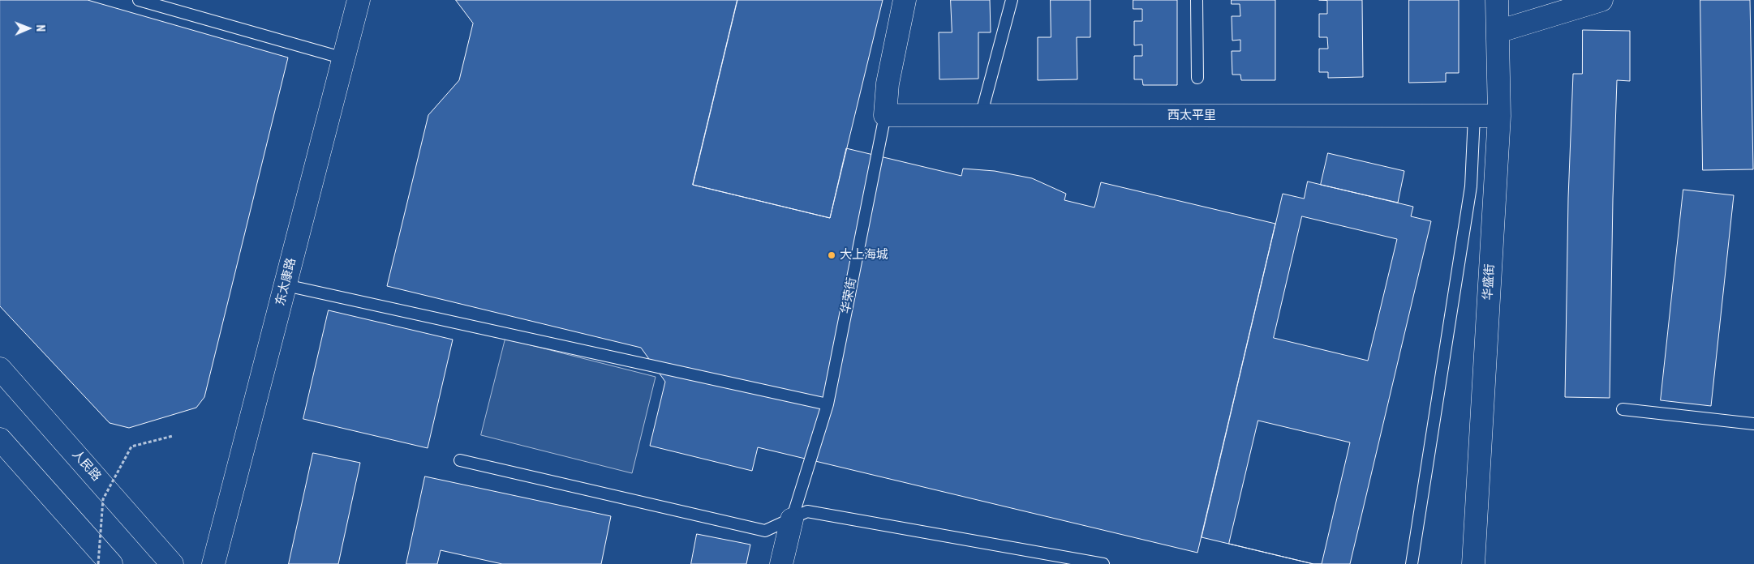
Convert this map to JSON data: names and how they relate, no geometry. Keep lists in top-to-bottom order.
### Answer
{
  "streets": {
    "street": [
      "西太平里",
      "东太康路",
      "华盛街",
      "华荣街",
      "人民路"
    ]
  },
  "crossings": [
    ["西太平里", "华盛街"],
    ["西太平里", "华荣街"]
  ],
  "places": ["大上海城"],
  "north": "right"
}
